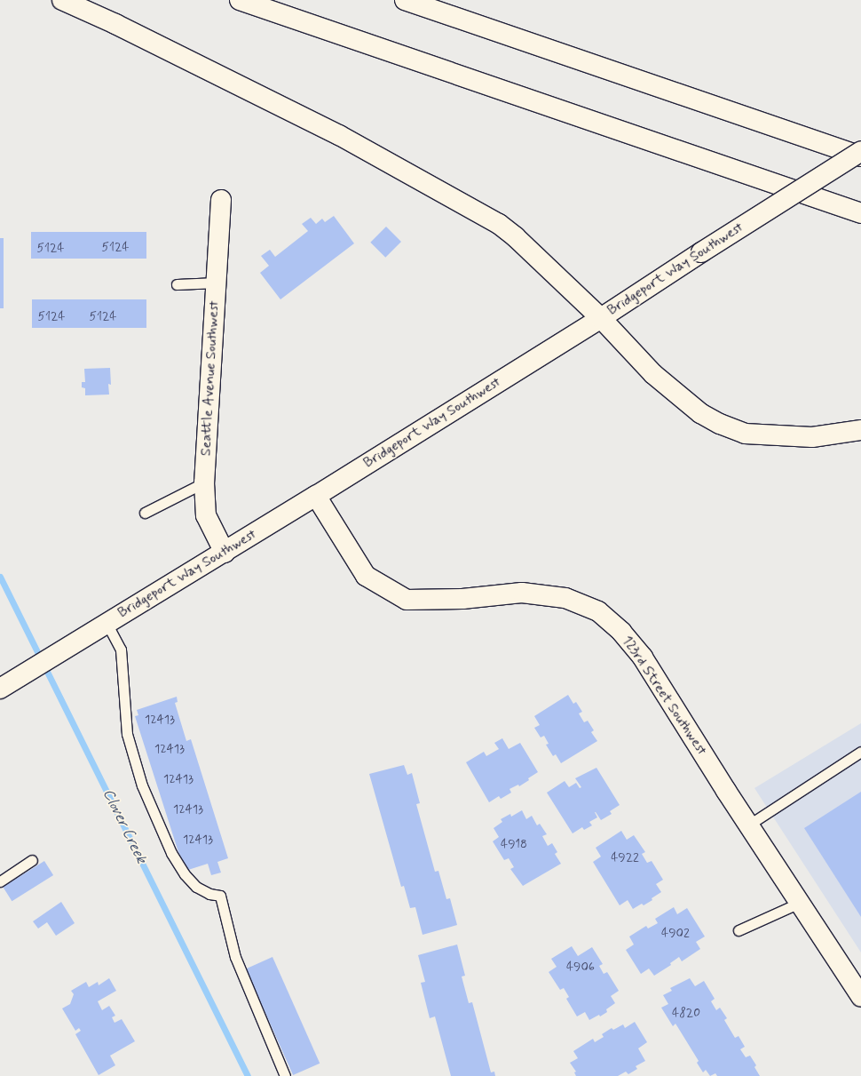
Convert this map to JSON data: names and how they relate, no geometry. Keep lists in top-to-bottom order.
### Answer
{
  "streets": {
    "main road": ["Bridgeport Way Southwest", "Seattle Avenue Southwest", "123rd Street Southwest"]
  },
  "crossings": [
    ["Bridgeport Way Southwest", "Seattle Avenue Southwest"],
    ["Bridgeport Way Southwest", "123rd Street Southwest"]
  ],
  "water": ["Clover Creek"],
  "house_numbers": [
    "5124",
    "5124",
    "5124",
    "5124",
    "12413",
    "12413",
    "12413",
    "12413",
    "12413",
    "4918",
    "4922",
    "4902",
    "4906",
    "4820"
  ]
}
